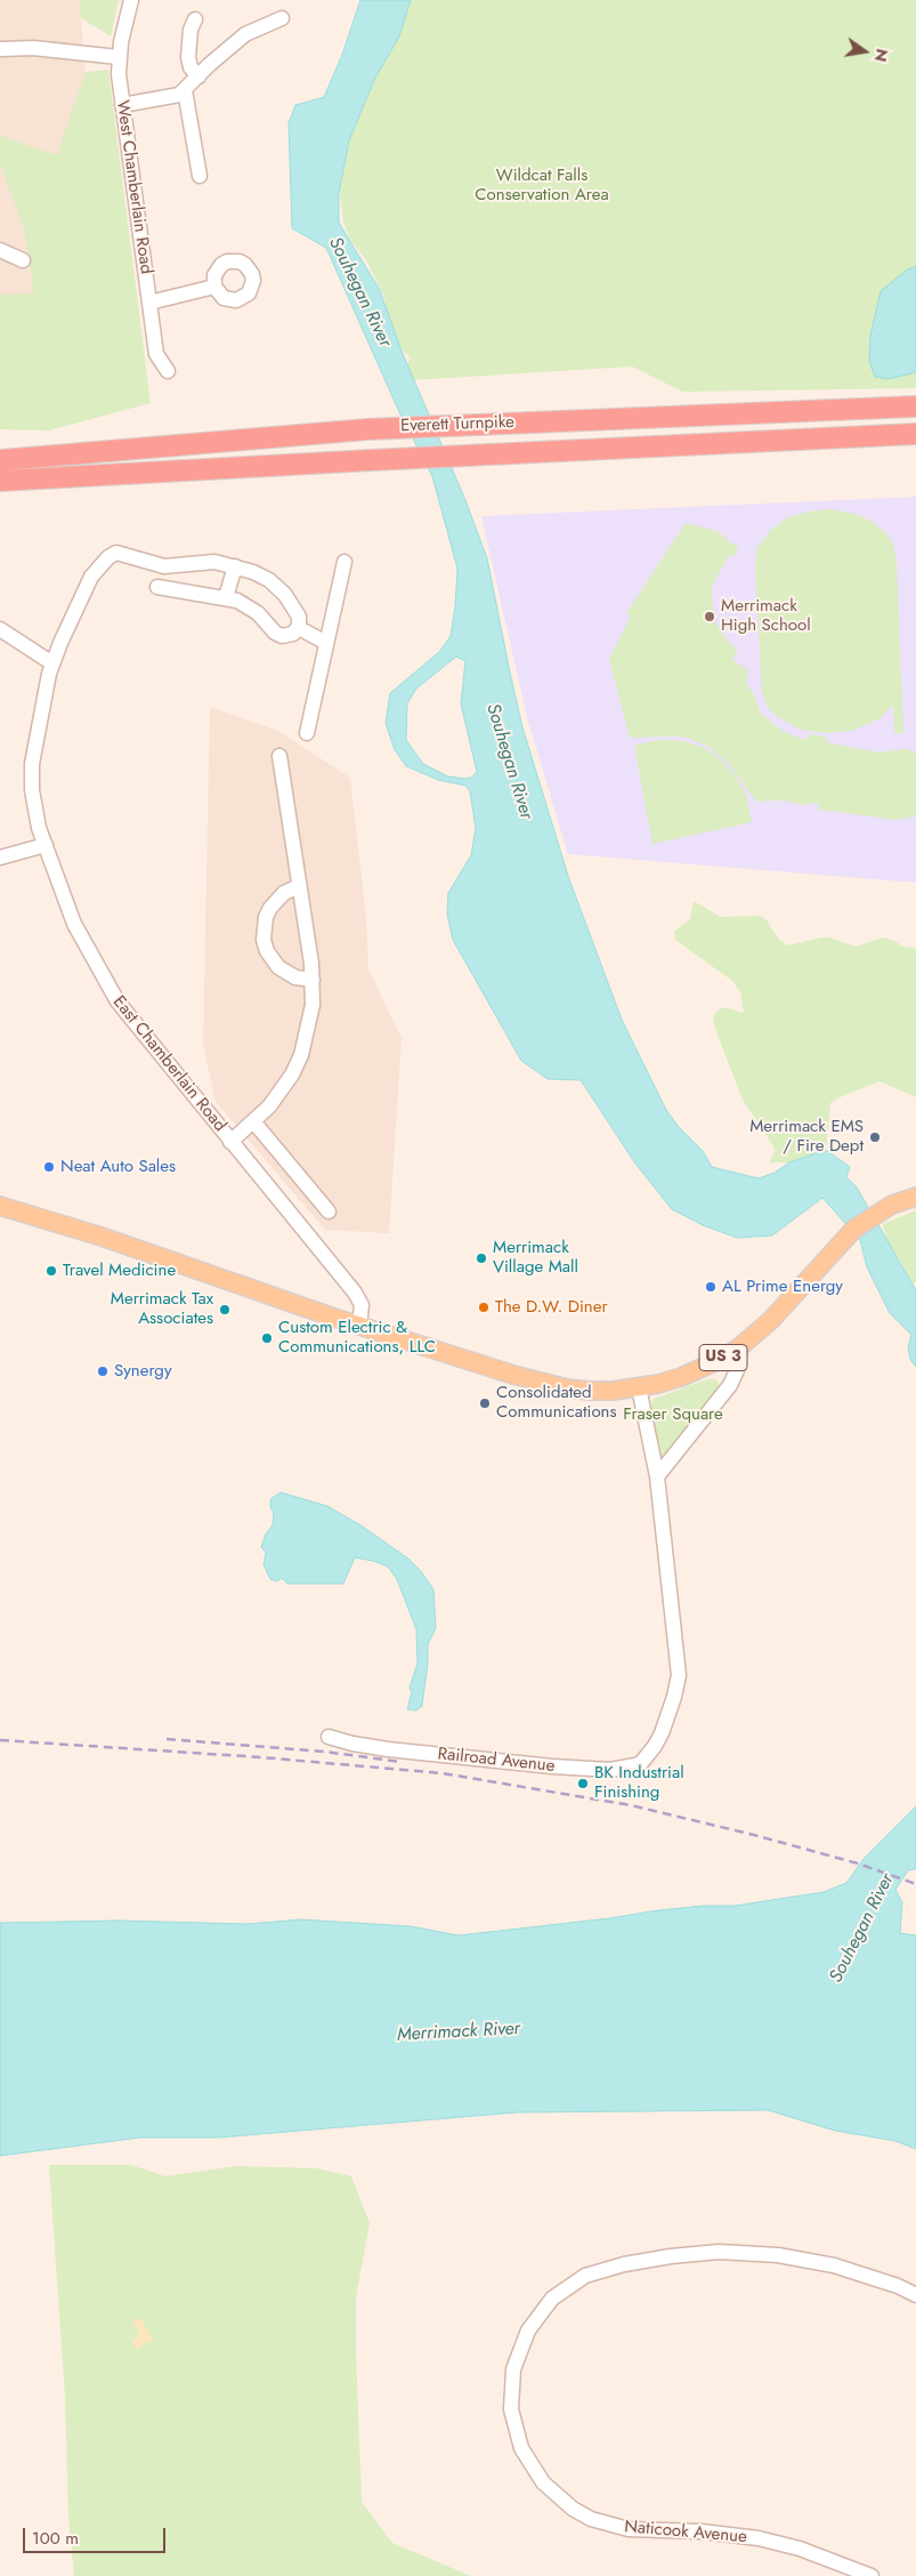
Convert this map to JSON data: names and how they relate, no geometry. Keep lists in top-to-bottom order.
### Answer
{
  "streets": {
    "highway": ["Everett Turnpike"],
    "main road": ["US 3"],
    "street": [
      "West Chamberlain Road",
      "East Chamberlain Road",
      "Railroad Avenue",
      "Naticook Avenue"
    ]
  },
  "crossings": [
    ["East Chamberlain Road", "US 3"],
    ["US 3", "Railroad Avenue"]
  ],
  "water": ["Souhegan River", "Merrimack River"],
  "parks": ["Wildcat Falls Conservation Area", "Fraser Square"],
  "places": [
    "Merrimack High School",
    "Merrimack EMS / Fire Dept",
    "Neat Auto Sales",
    "Merrimack Village Mall",
    "Travel Medicine",
    "AL Prime Energy",
    "The D.W. Diner",
    "Merrimack Tax Associates",
    "Custom Electric & Communications, LLC",
    "Synergy",
    "Consolidated Communications",
    "BK Industrial Finishing"
  ],
  "scale_bar": "100 m",
  "north": "right"
}
